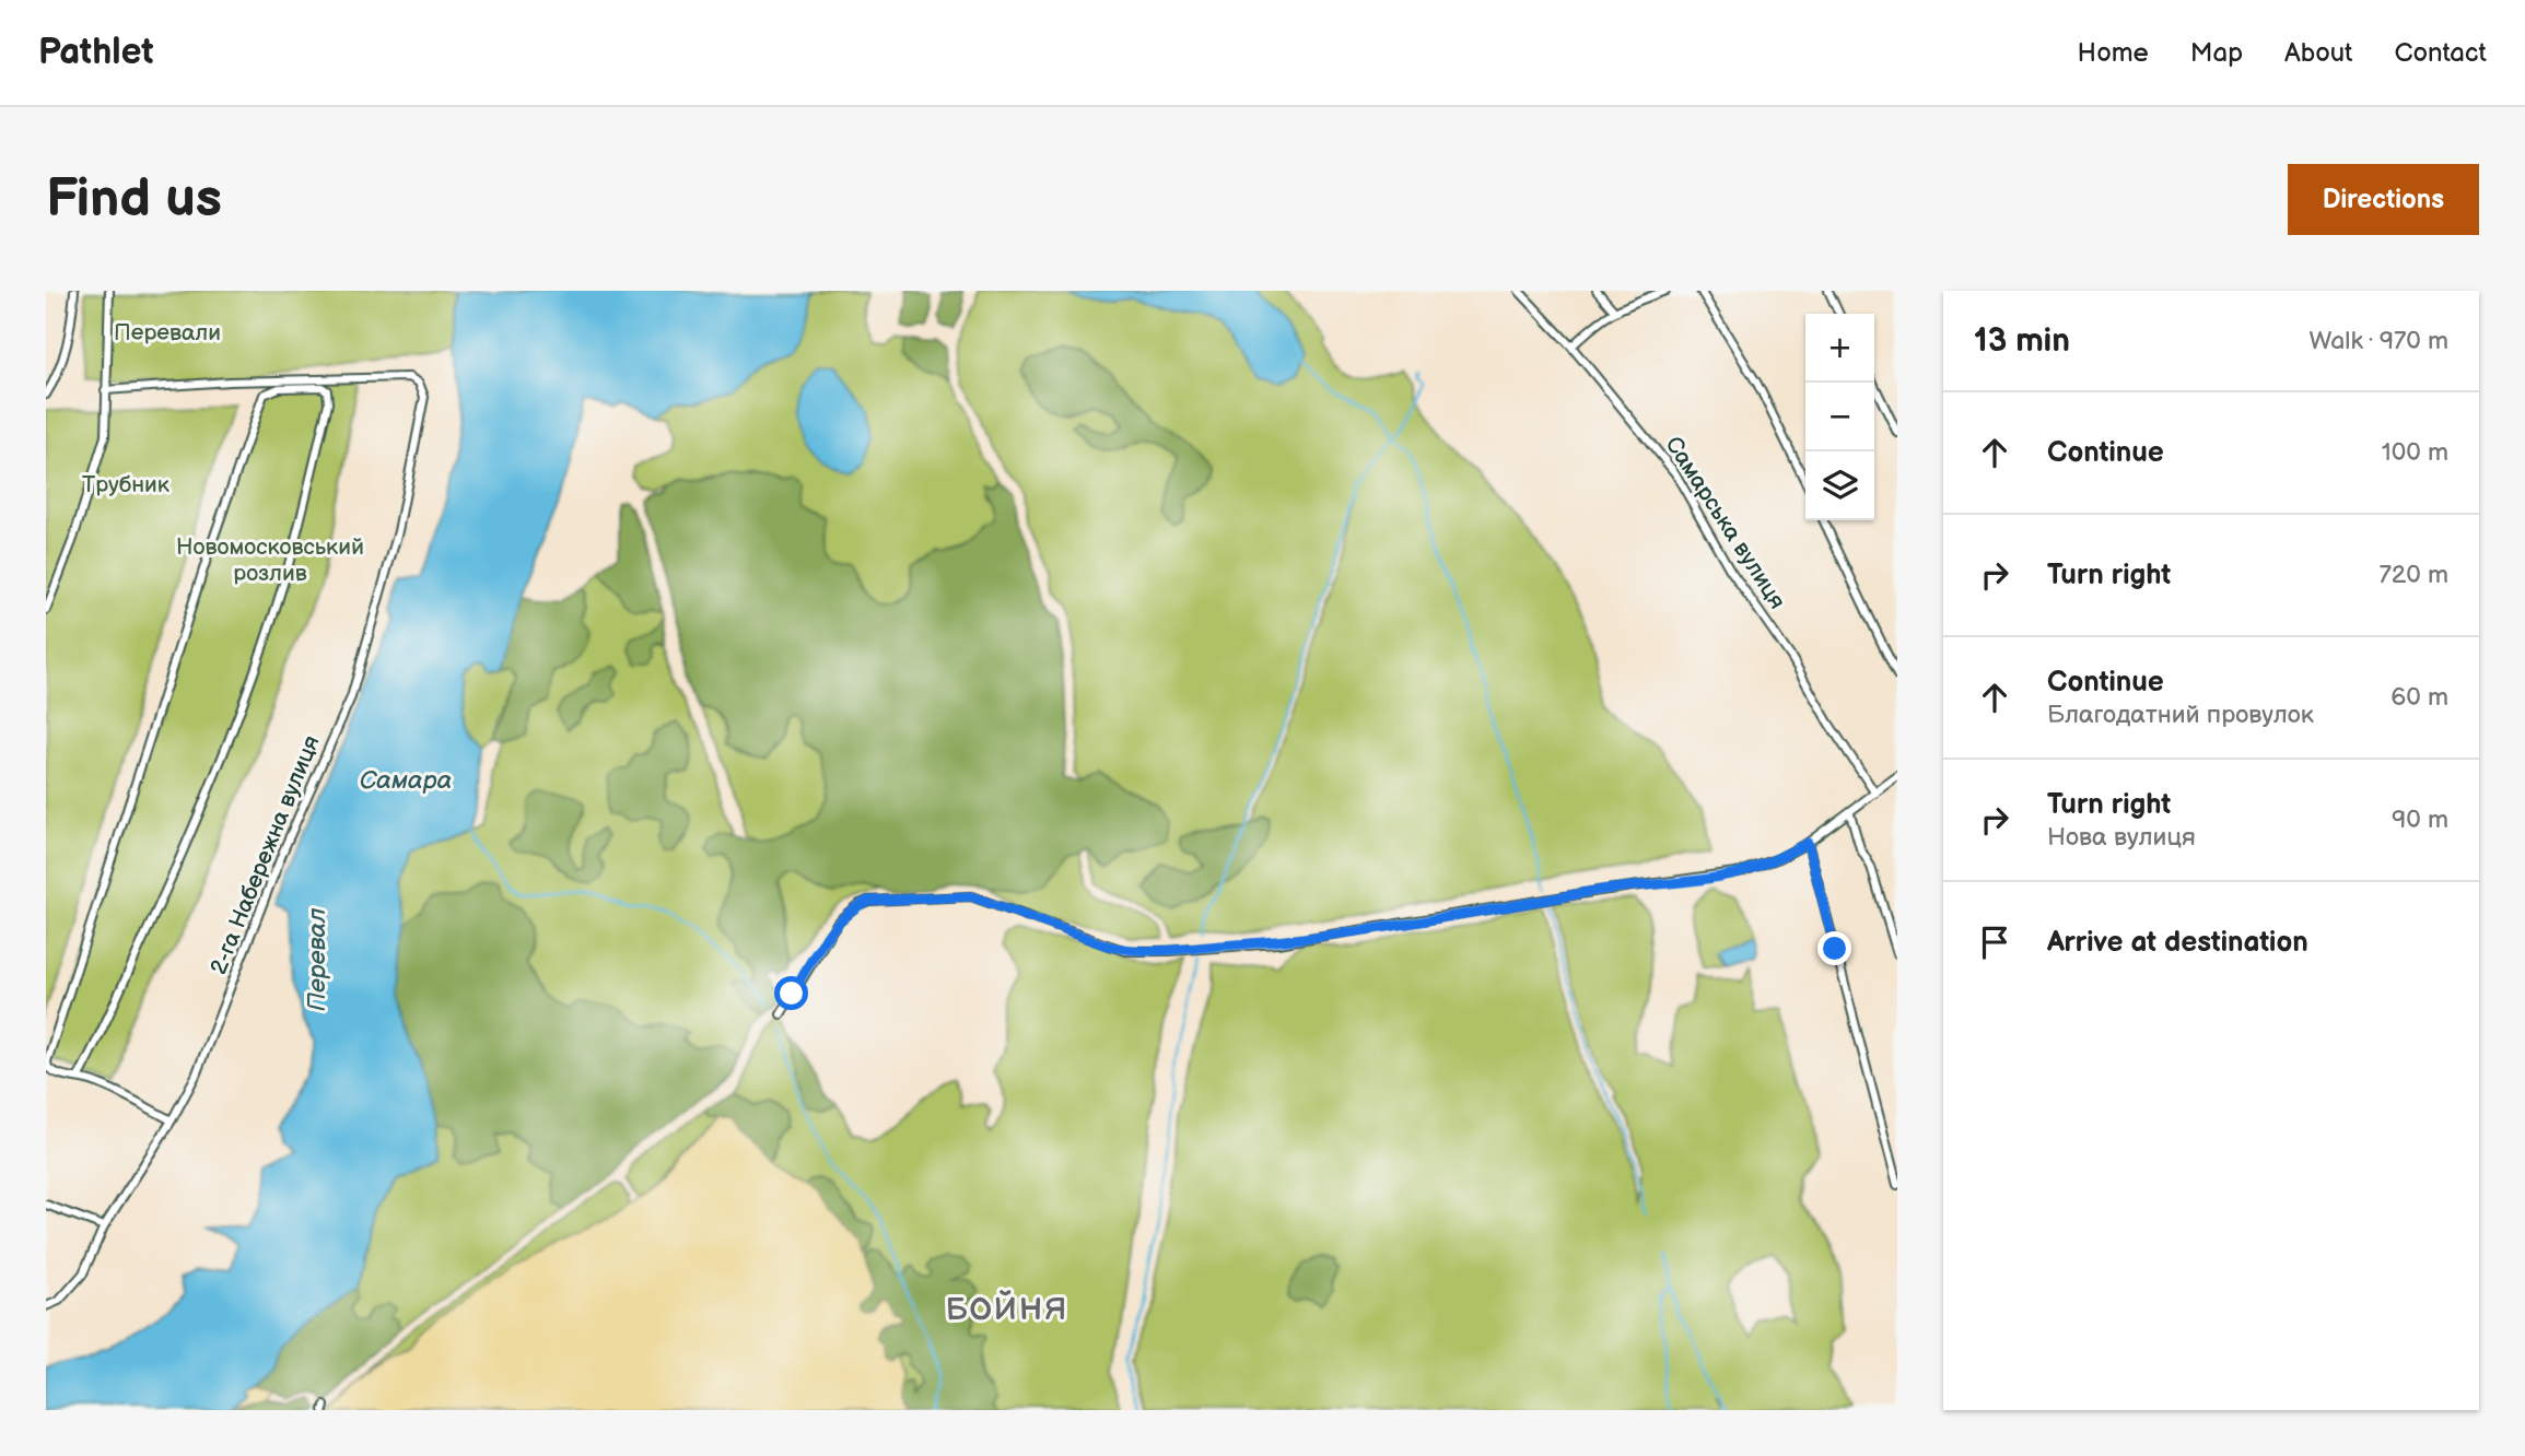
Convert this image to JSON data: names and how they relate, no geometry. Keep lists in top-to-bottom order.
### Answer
{
  "streets": {
    "street": ["Самарська вулиця", "2-га Набережна вулиця"]
  },
  "districts": ["БОЙНЯ"],
  "water": ["Самара", "Перевал"],
  "parks": ["Перевали", "Трубник", "Новомосковський розлив"],
  "page": {
    "header": "Pathlet",
    "nav": [
      "Home",
      "Map",
      "About",
      "Contact"
    ],
    "buttons": "Directions",
    "title": "Find us",
    "heading": ["13 min", "Walk · 970 m"],
    "map_buttons": ["+", "−"],
    "list": [
      ["Continue", "100 m"],
      ["Turn right", "720 m"],
      ["Continue", "Благодатний провулок", "60 m"],
      ["Turn right", "Нова вулиця", "90 m"],
      "Arrive at destination"
    ]
  }
}
